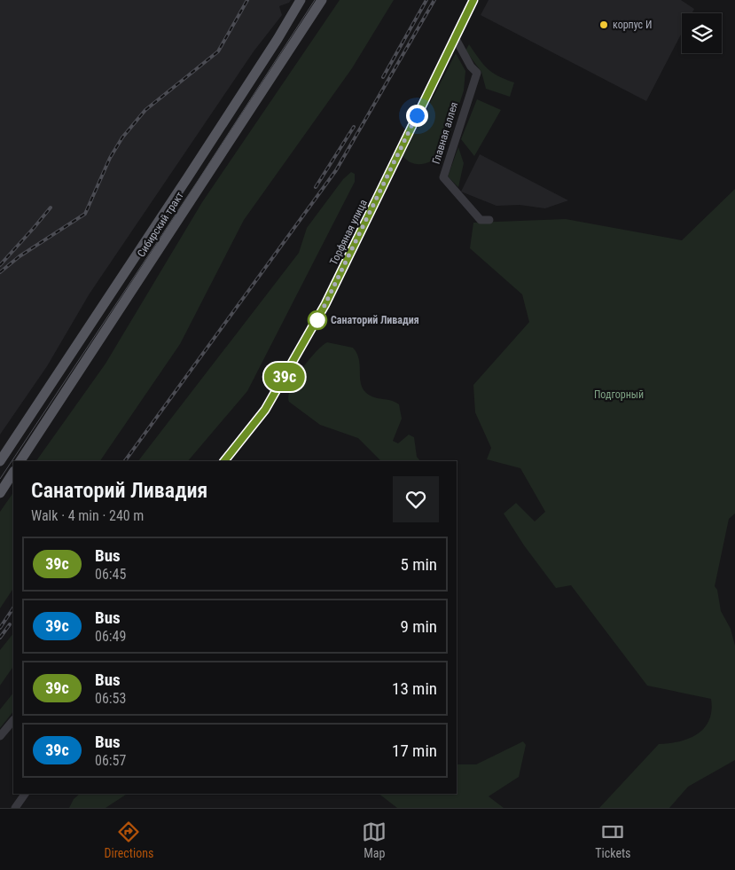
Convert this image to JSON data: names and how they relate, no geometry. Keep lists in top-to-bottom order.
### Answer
{
  "streets": {
    "main road": ["Сибирский тракт"],
    "street": ["Главная аллея", "Торфяная улица"]
  },
  "crossings": [
    ["Главная аллея", "Торфяная улица"]
  ],
  "parks": ["Подгорный"],
  "places": ["корпус И", "Санаторий Ливадия"],
  "lines": ["bus line 39c"],
  "page": {
    "on_map": "39c",
    "heading": ["Санаторий Ливадия", "Walk · 4 min · 240 m"],
    "list": [
      {
        "mark": "39c",
        "name": "Bus",
        "note": "06:45",
        "value": "5 min"
      },
      {
        "mark": "39с",
        "name": "Bus",
        "note": "06:49",
        "value": "9 min"
      },
      {
        "mark": "39c",
        "name": "Bus",
        "note": "06:53",
        "value": "13 min"
      },
      {
        "mark": "39с",
        "name": "Bus",
        "note": "06:57",
        "value": "17 min"
      }
    ],
    "tabs": ["Directions", "Map", "Tickets"]
  }
}
